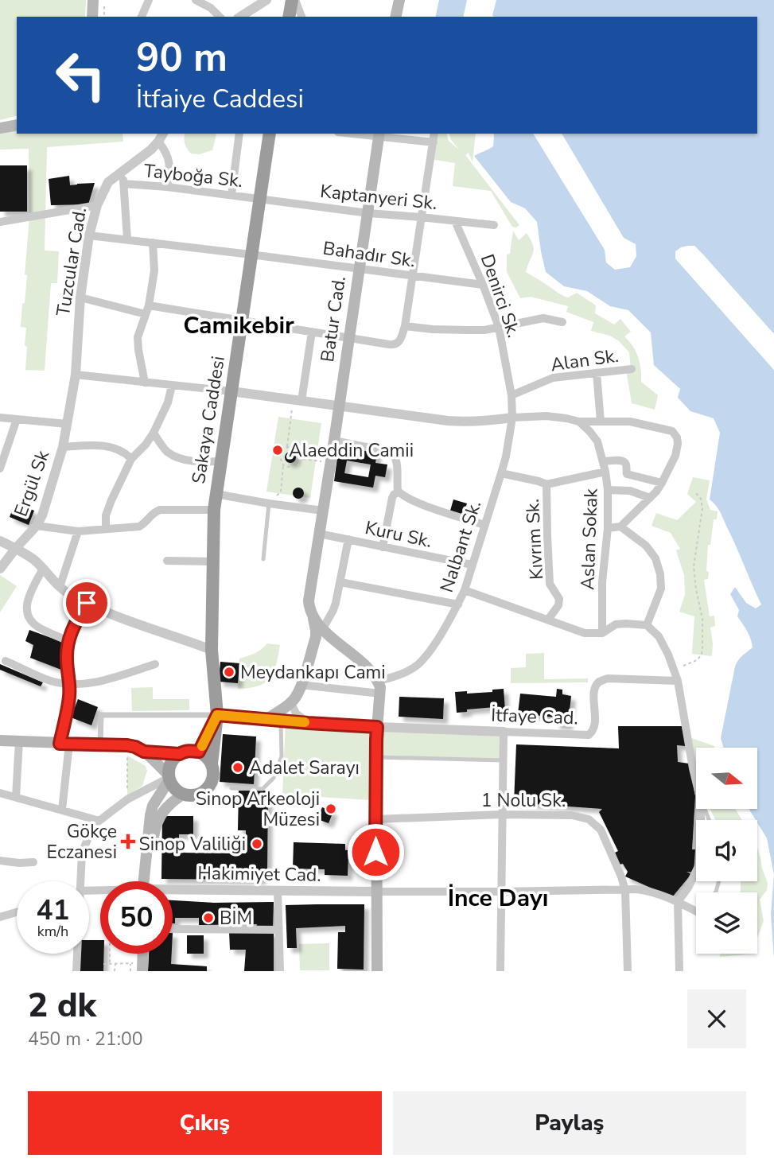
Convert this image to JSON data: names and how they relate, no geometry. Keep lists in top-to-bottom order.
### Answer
{
  "streets": {
    "highway": ["Sakaya Caddesi"],
    "main road": ["Batur Cad."],
    "street": [
      "Tayboğa Sk.",
      "Kaptanyeri Sk.",
      "Bahadır Sk.",
      "Tuzcular Cad.",
      "Denirci Sk.",
      "Alan Sk.",
      "Ergül Sk",
      "Kuru Sk.",
      "Kıvrım Sk.",
      "Aslan Sokak",
      "Nalbant Sk.",
      "İtfaye Cad.",
      "1 Nolu Sk.",
      "Hakimiyet Cad."
    ]
  },
  "crossings": [
    ["Tayboğa Sk.", "Kaptanyeri Sk."],
    ["Tayboğa Sk.", "Sakaya Caddesi"],
    ["Kaptanyeri Sk.", "Denirci Sk."],
    ["Kaptanyeri Sk.", "Batur Cad."],
    ["Kaptanyeri Sk.", "Sakaya Caddesi"],
    ["Bahadır Sk.", "Tuzcular Cad."],
    ["Bahadır Sk.", "Denirci Sk."],
    ["Bahadır Sk.", "Batur Cad."],
    ["Bahadır Sk.", "Sakaya Caddesi"],
    ["Tuzcular Cad.", "Ergül Sk"],
    ["Denirci Sk.", "Alan Sk."],
    ["Denirci Sk.", "Nalbant Sk."],
    ["Batur Cad.", "Kuru Sk."],
    ["Kuru Sk.", "Nalbant Sk."]
  ],
  "districts": ["Camikebir", "İnce Dayı"],
  "places": {
    "other": [
      "Alaeddin Camii",
      "Meydankapı Cami",
      "Adalet Sarayı",
      "Sinop Arkeoloji Müzesi",
      "Sinop Valiliği",
      "BİM"
    ],
    "health": ["Gökçe Eczanesi"]
  },
  "north": "right",
  "page": {
    "turn": ["90 m", "İtfaiye Caddesi"],
    "speed": "41 km/h",
    "limit": "50",
    "heading": ["2 dk", "450 m · 21:00"],
    "buttons": ["Çıkış", "Paylaş"]
  }
}
